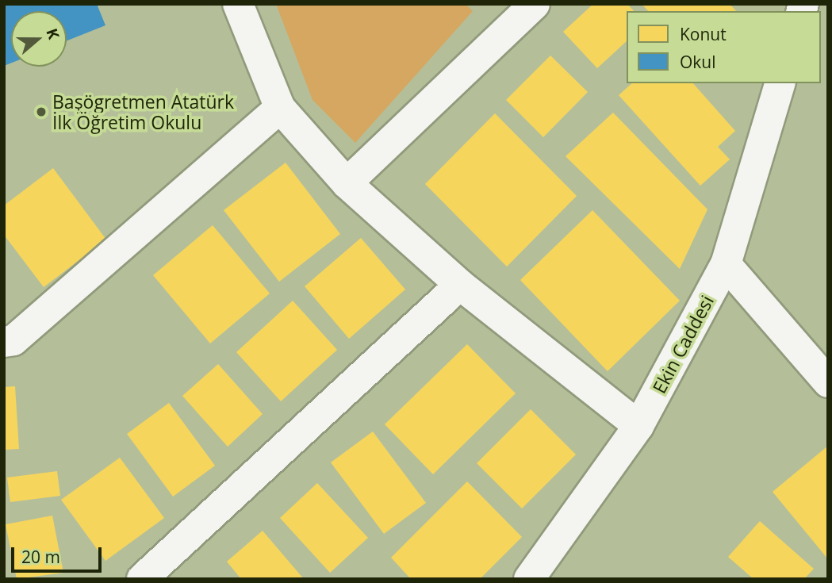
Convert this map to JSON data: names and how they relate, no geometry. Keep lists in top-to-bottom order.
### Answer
{
  "streets": {
    "street": ["Ekin Caddesi"]
  },
  "places": ["Başögretmen Atatürk İlk Öğretim Okulu"],
  "legend": ["Konut", "Okul"],
  "scale_bar": "20 m",
  "north": "right"
}
